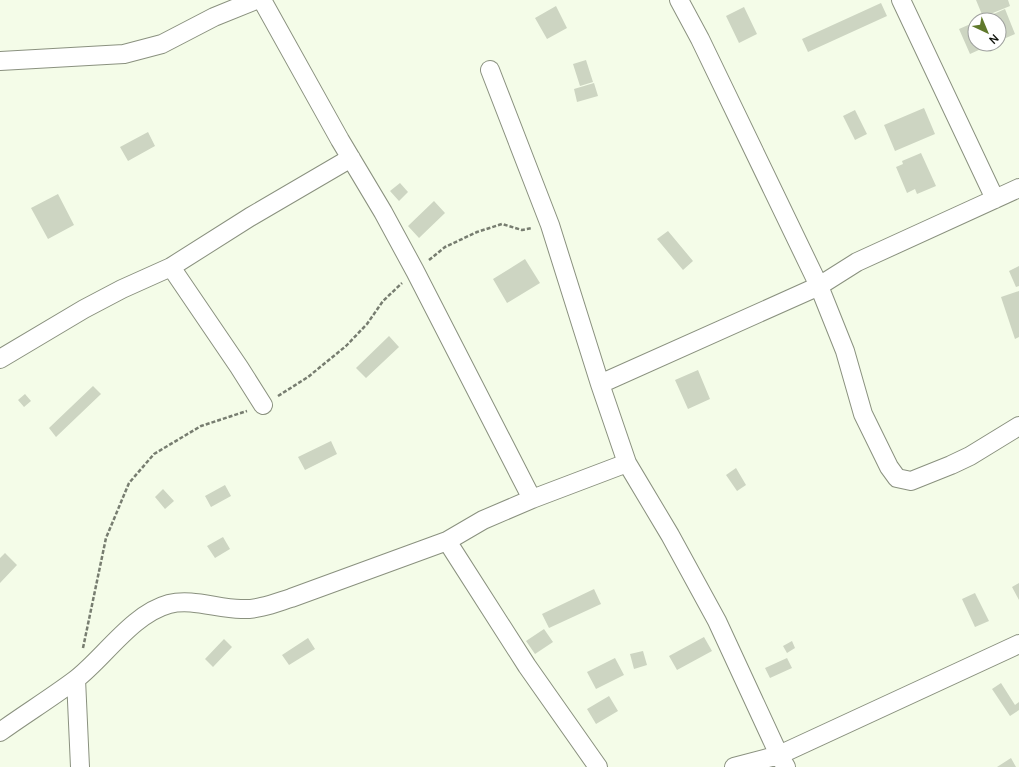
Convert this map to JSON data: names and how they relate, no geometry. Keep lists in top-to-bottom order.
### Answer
{
  "north": "bottom right"
}
